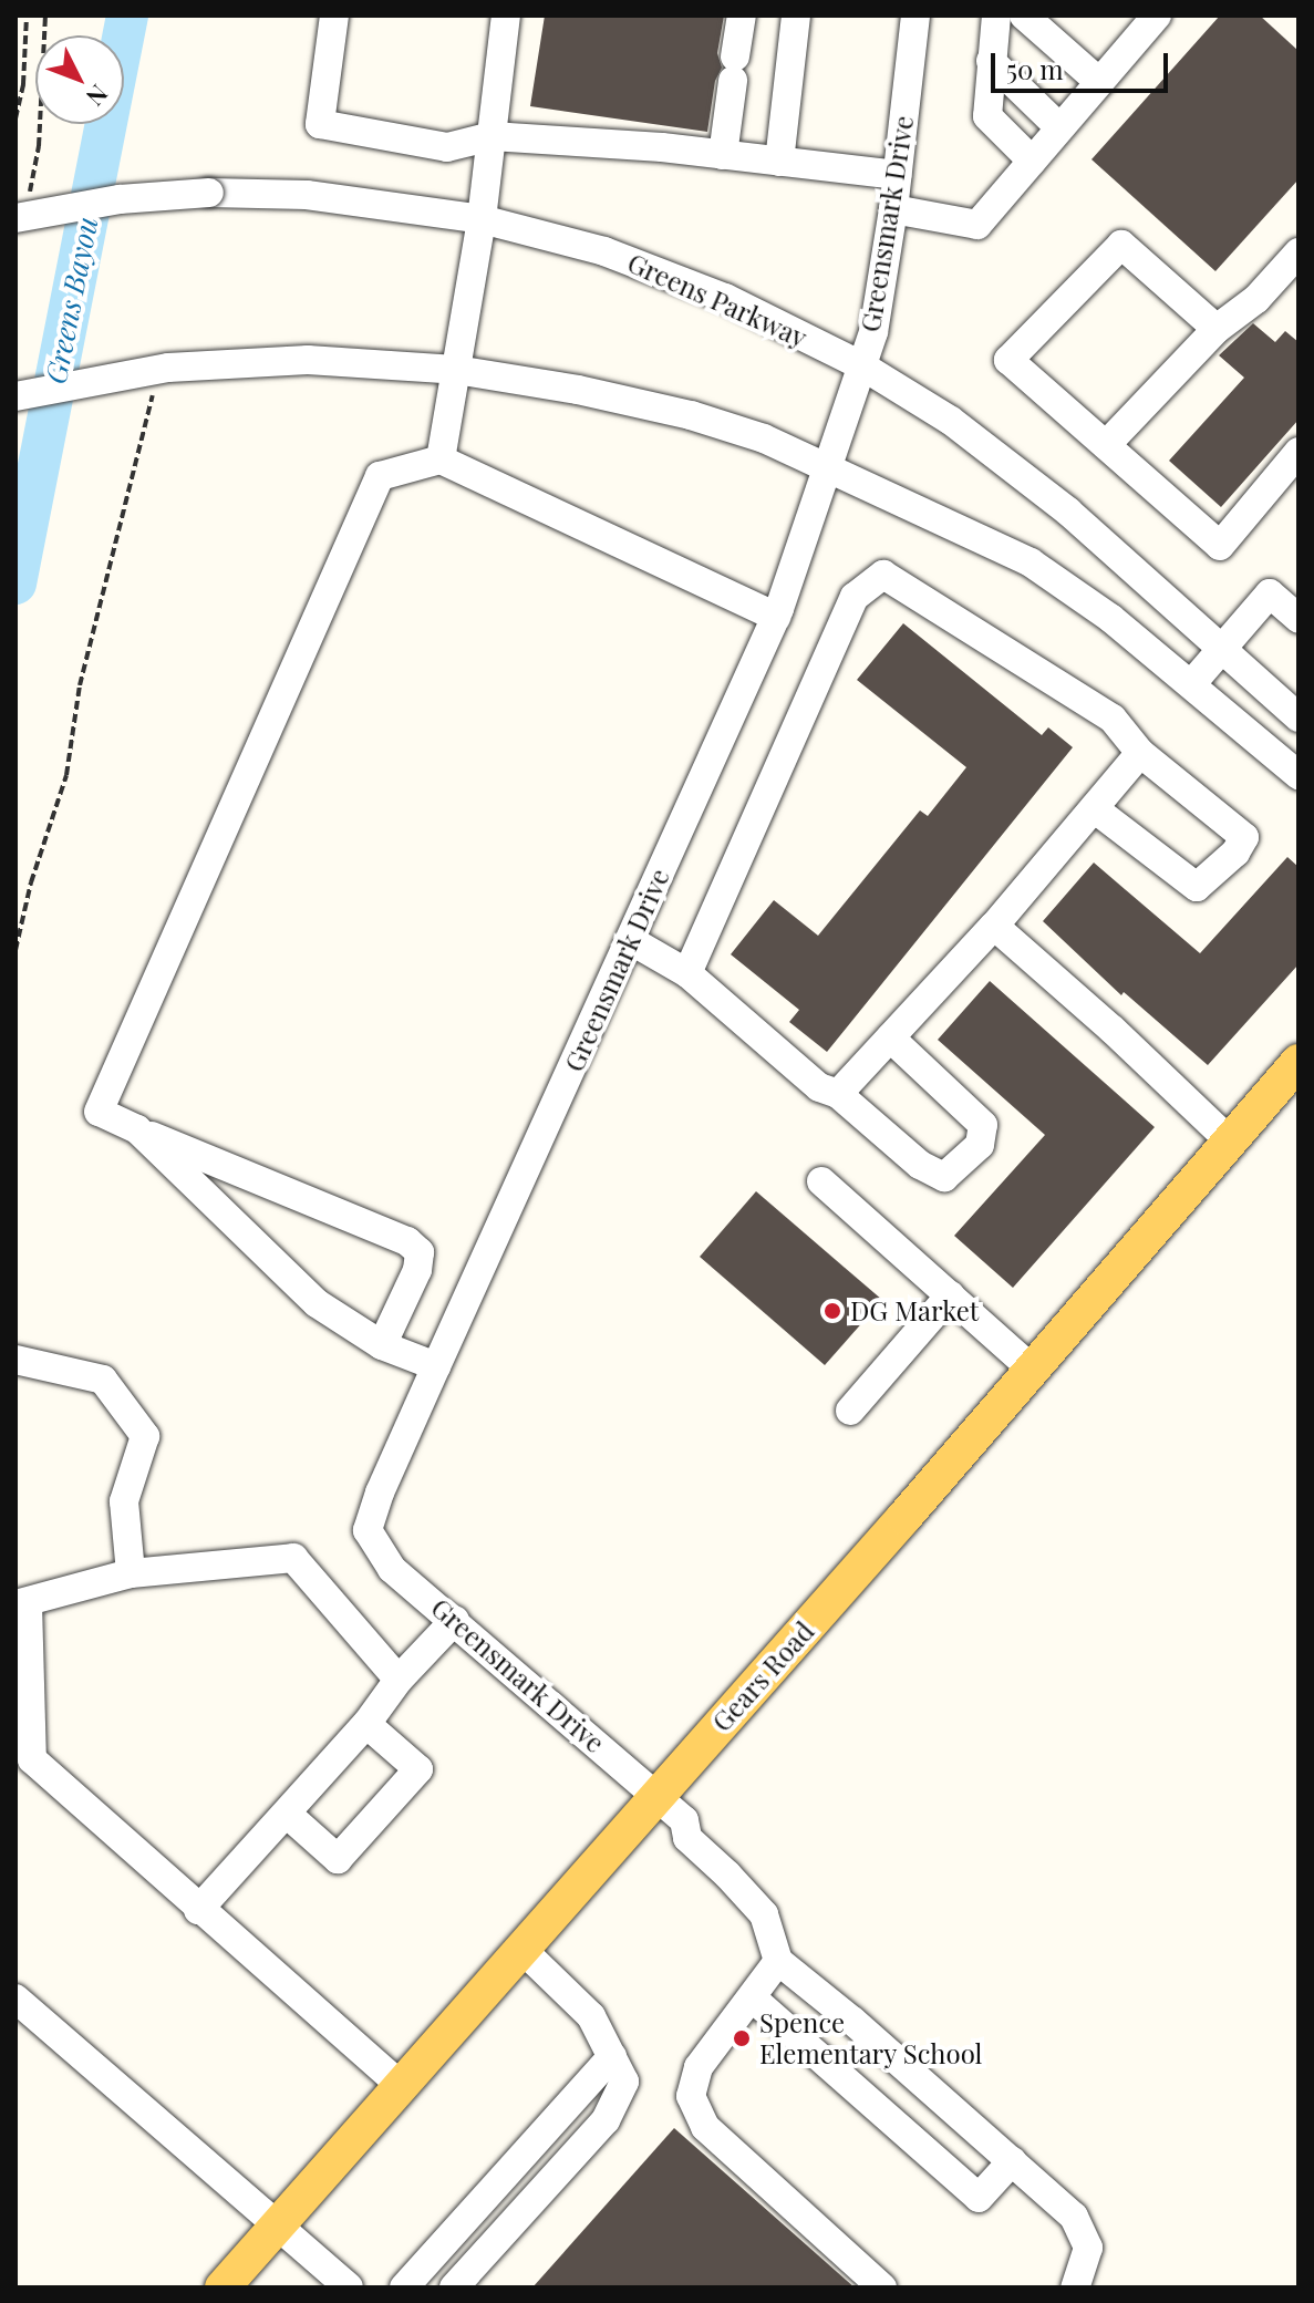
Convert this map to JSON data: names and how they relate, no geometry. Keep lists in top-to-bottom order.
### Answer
{
  "streets": {
    "main road": ["Gears Road"],
    "street": ["Greensmark Drive", "Greens Parkway"]
  },
  "crossings": [
    ["Greensmark Drive", "Greens Parkway"],
    ["Greensmark Drive", "Gears Road"]
  ],
  "water": ["Greens Bayou"],
  "places": ["DG Market", "Spence Elementary School"],
  "scale_bar": "50 m",
  "north": "bottom right"
}
